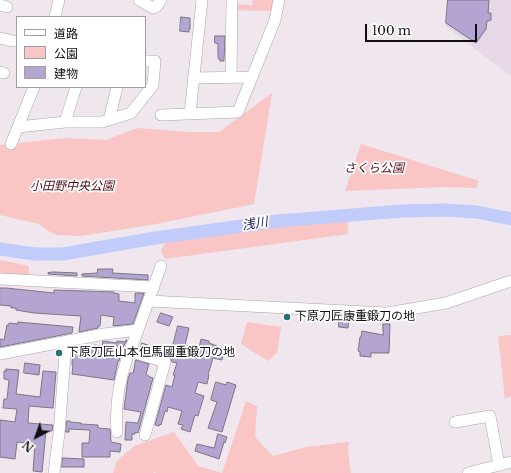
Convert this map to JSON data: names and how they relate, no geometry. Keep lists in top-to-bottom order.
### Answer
{
  "water": ["浅川"],
  "parks": ["さくら公園", "小田野中央公園"],
  "places": ["下原刀匠康重鍛刀の地", "下原刀匠山本但馬國重鍛刀の地"],
  "legend": ["道路", "公園", "建物"],
  "scale_bar": "100 m",
  "north": "bottom left"
}
